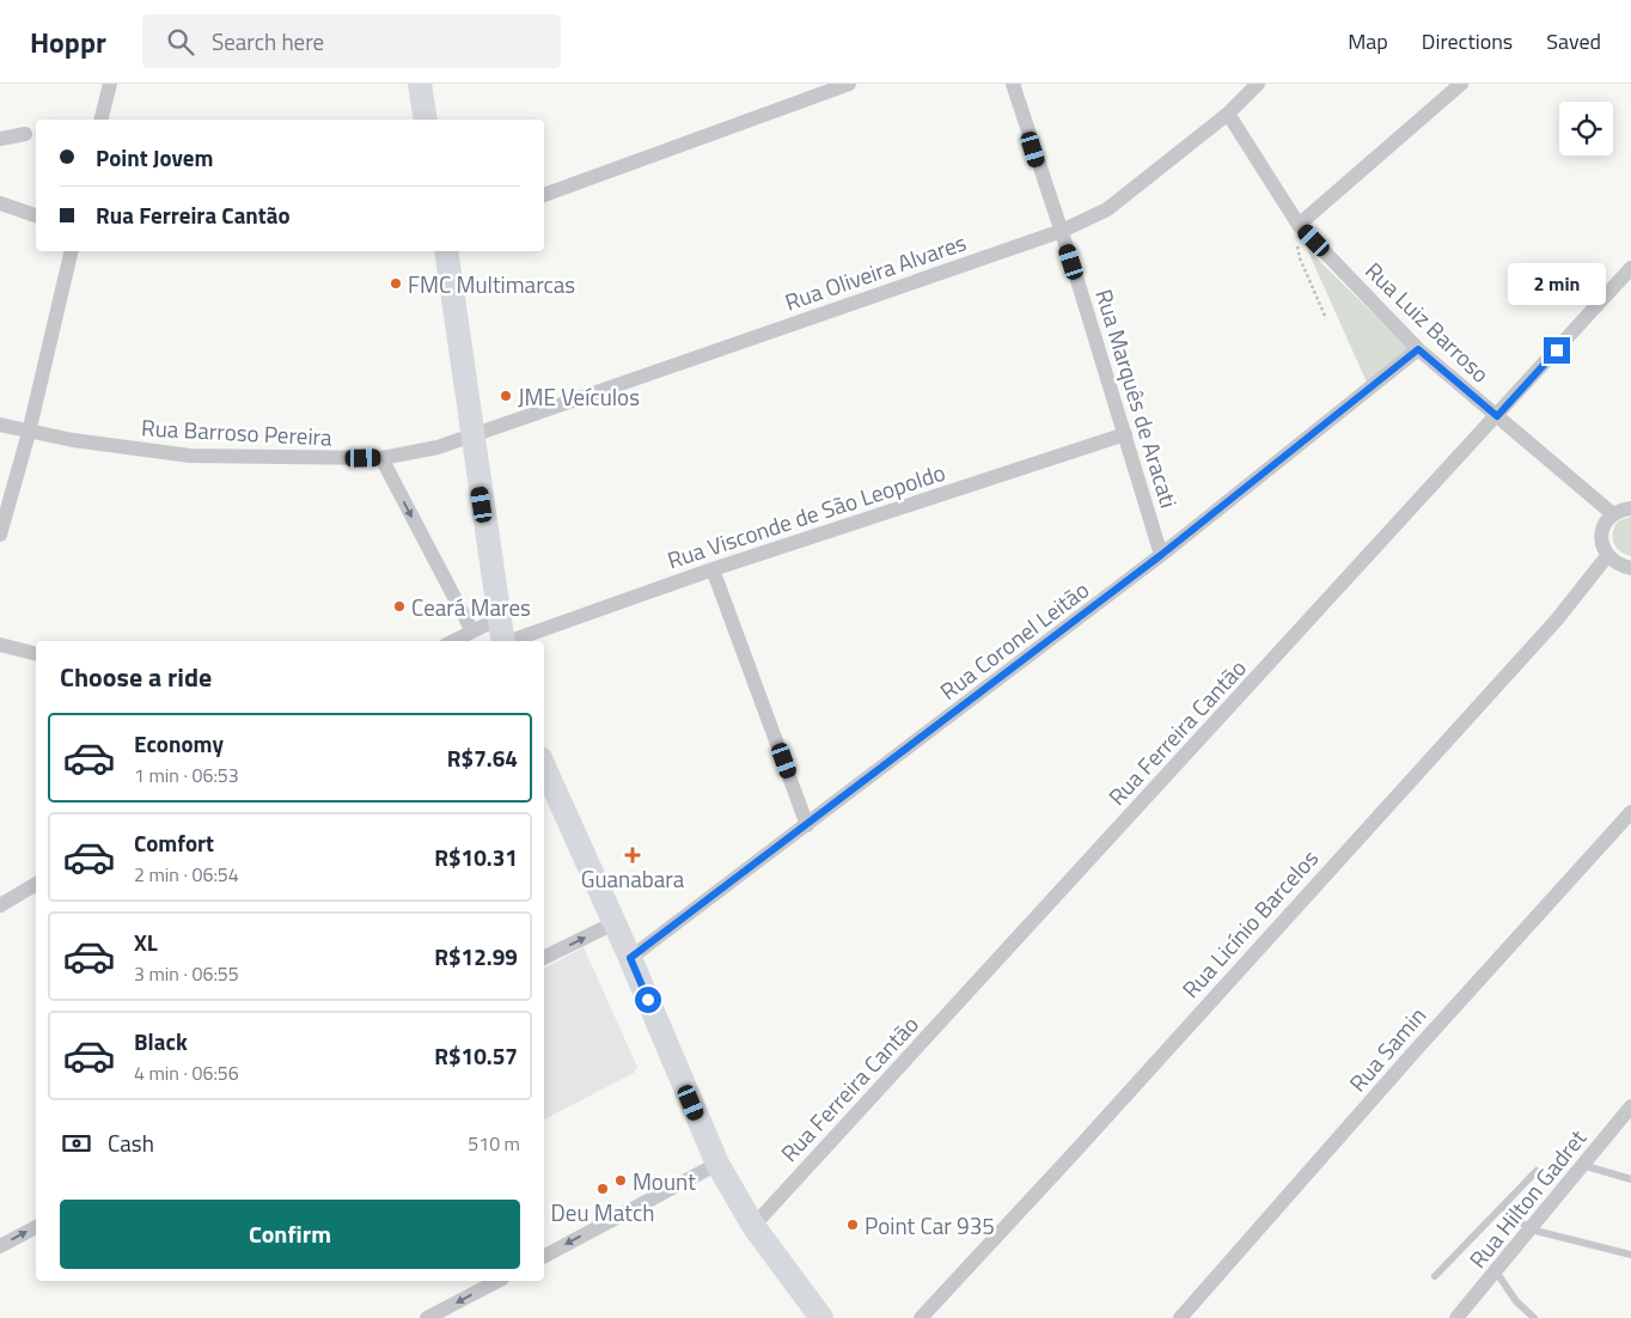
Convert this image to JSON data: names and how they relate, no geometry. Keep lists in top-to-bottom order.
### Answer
{
  "streets": {
    "street": [
      "Rua Oliveira Alvares",
      "Rua Luiz Barroso",
      "Rua Marquês de Aracati",
      "Rua Barroso Pereira",
      "Rua Visconde de São Leopoldo",
      "Rua Coronel Leitão",
      "Rua Ferreira Cantão",
      "Rua Licínio Barcelos",
      "Rua Samin",
      "Rua Hilton Gadret"
    ]
  },
  "crossings": [
    ["Rua Oliveira Alvares", "Rua Luiz Barroso"],
    ["Rua Oliveira Alvares", "Rua Marquês de Aracati"],
    ["Rua Oliveira Alvares", "Rua Barroso Pereira"],
    ["Rua Luiz Barroso", "Rua Coronel Leitão"],
    ["Rua Luiz Barroso", "Rua Ferreira Cantão"],
    ["Rua Marquês de Aracati", "Rua Visconde de São Leopoldo"],
    ["Rua Marquês de Aracati", "Rua Coronel Leitão"]
  ],
  "places": {
    "other": [
      "FMC Multimarcas",
      "JME Veículos",
      "Ceará Mares",
      "Mount",
      "Deu Match",
      "Point Car 935"
    ],
    "health": ["Guanabara"]
  },
  "page": {
    "header": "Hoppr",
    "search": "Search here",
    "nav": ["Map", "Directions", "Saved"],
    "banner": ["Point Jovem", "Rua Ferreira Cantão"],
    "bubble": "2 min",
    "heading": "Choose a ride",
    "list": [
      {
        "name": "Economy",
        "note": "1 min · 06:53",
        "value": "R$7.64"
      },
      {
        "name": "Comfort",
        "note": "2 min · 06:54",
        "value": "R$10.31"
      },
      {
        "name": "XL",
        "note": "3 min · 06:55",
        "value": "R$12.99"
      },
      {
        "name": "Black",
        "note": "4 min · 06:56",
        "value": "R$10.57"
      }
    ],
    "pay": ["Cash", "510 m"],
    "buttons": "Confirm"
  }
}
